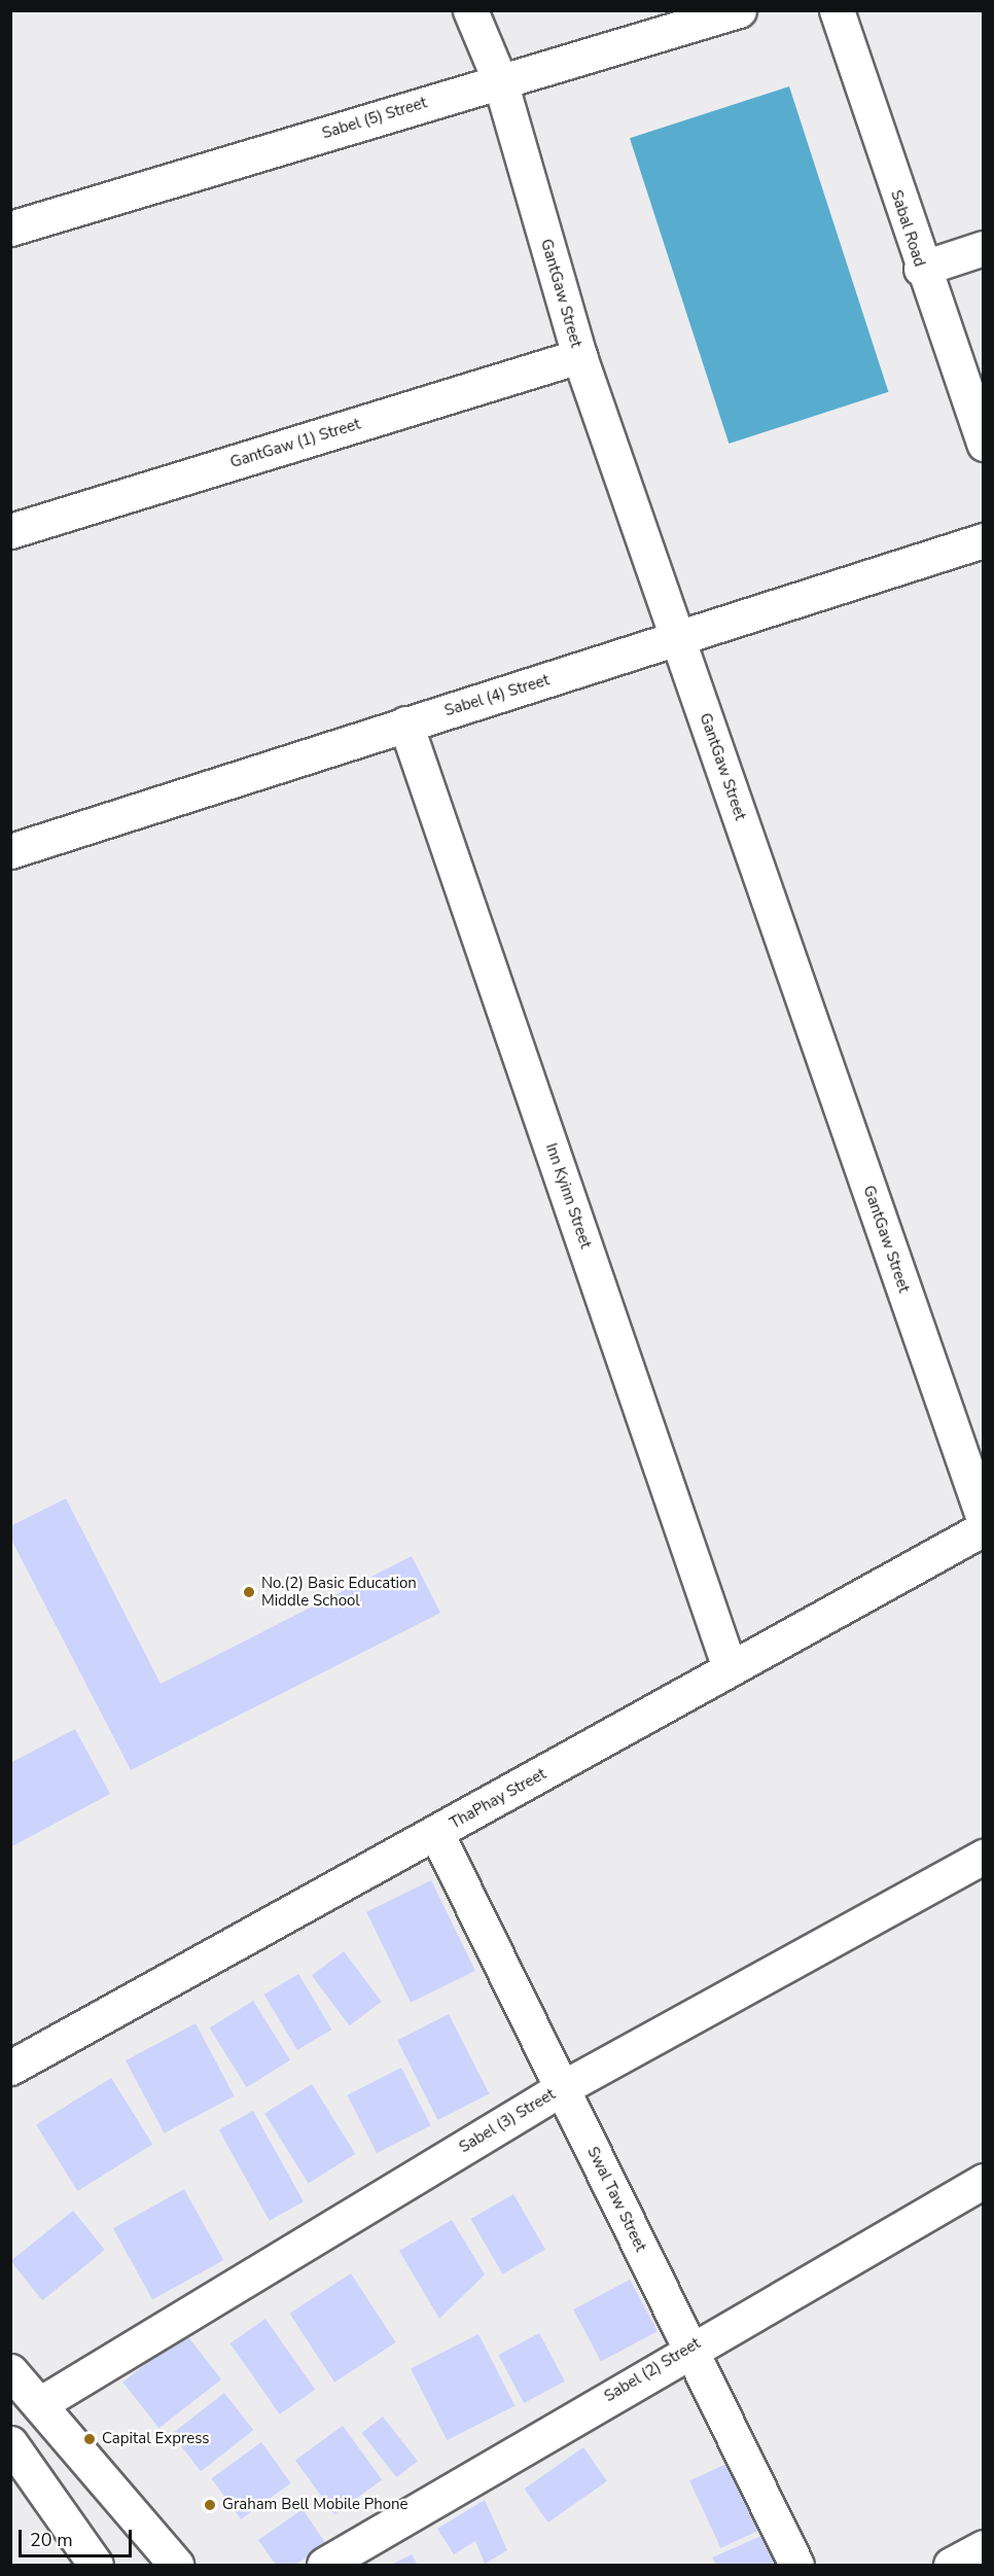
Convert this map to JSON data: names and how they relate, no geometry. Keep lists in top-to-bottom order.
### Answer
{
  "streets": {
    "street": [
      "Sabel (5) Street",
      "Sabal Road",
      "GantGaw Street",
      "GantGaw (1) Street",
      "Sabel (4) Street",
      "Inn Kyinn Street",
      "ThaPhay Street",
      "Sabel (3) Street",
      "Swal Taw Street",
      "Sabel (2) Street"
    ]
  },
  "crossings": [
    ["Sabel (5) Street", "GantGaw Street"],
    ["GantGaw Street", "GantGaw (1) Street"],
    ["GantGaw Street", "Sabel (4) Street"],
    ["Sabel (4) Street", "Inn Kyinn Street"],
    ["Inn Kyinn Street", "ThaPhay Street"],
    ["ThaPhay Street", "Swal Taw Street"],
    ["Sabel (3) Street", "Swal Taw Street"],
    ["Swal Taw Street", "Sabel (2) Street"]
  ],
  "places": ["No.(2) Basic Education Middle School", "Capital Express", "Graham Bell Mobile Phone"],
  "scale_bar": "20 m"
}
